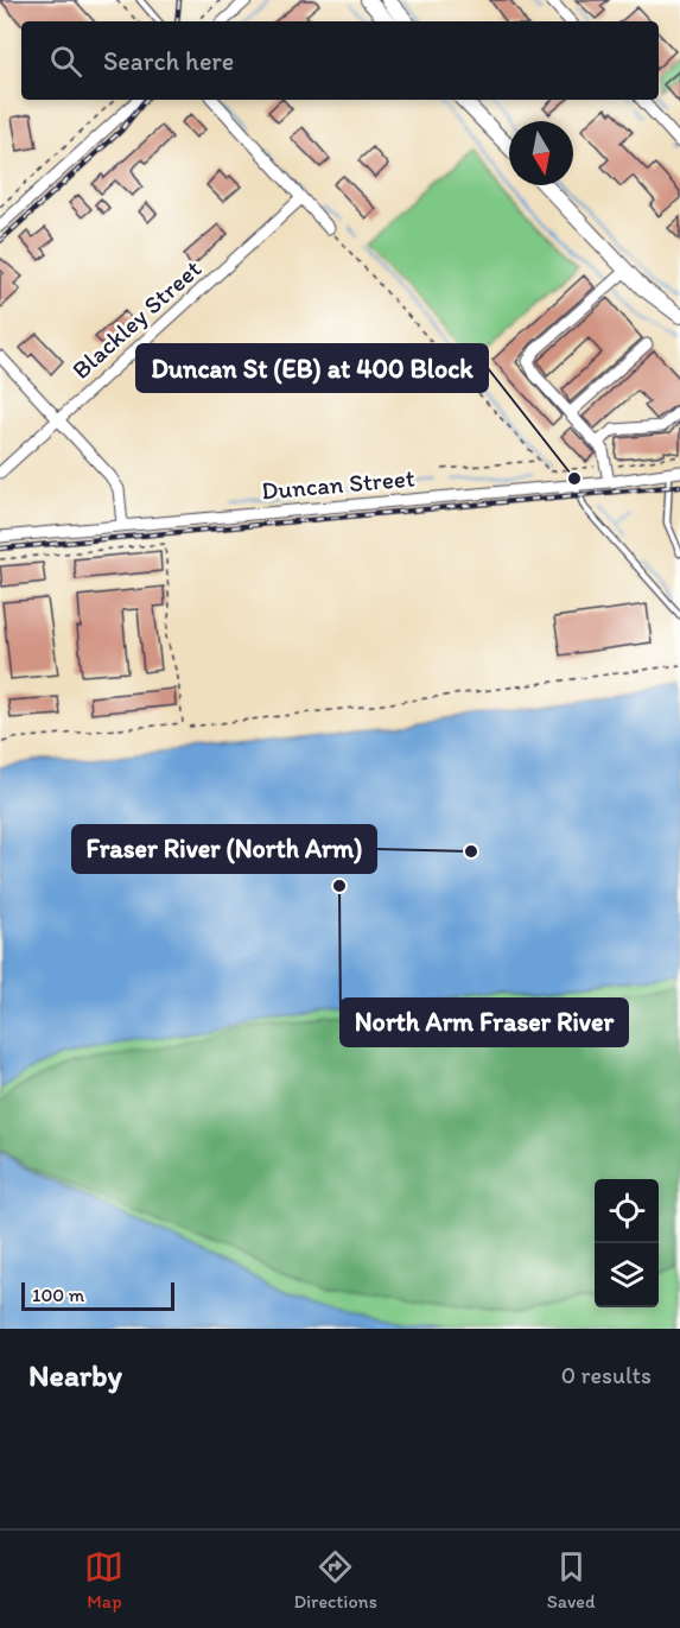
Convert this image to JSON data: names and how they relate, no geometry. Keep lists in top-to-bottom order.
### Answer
{
  "streets": {
    "street": ["Blackley Street", "Duncan Street"]
  },
  "places": ["Duncan St (EB) at 400 Block", "Fraser River (North Arm)", "North Arm Fraser River"],
  "scale_bar": "100 m",
  "north": "bottom",
  "page": {
    "search": "Search here",
    "scale": "100 m",
    "heading": ["Nearby", "0 results"],
    "nav": ["Map", "Directions", "Saved"]
  }
}
